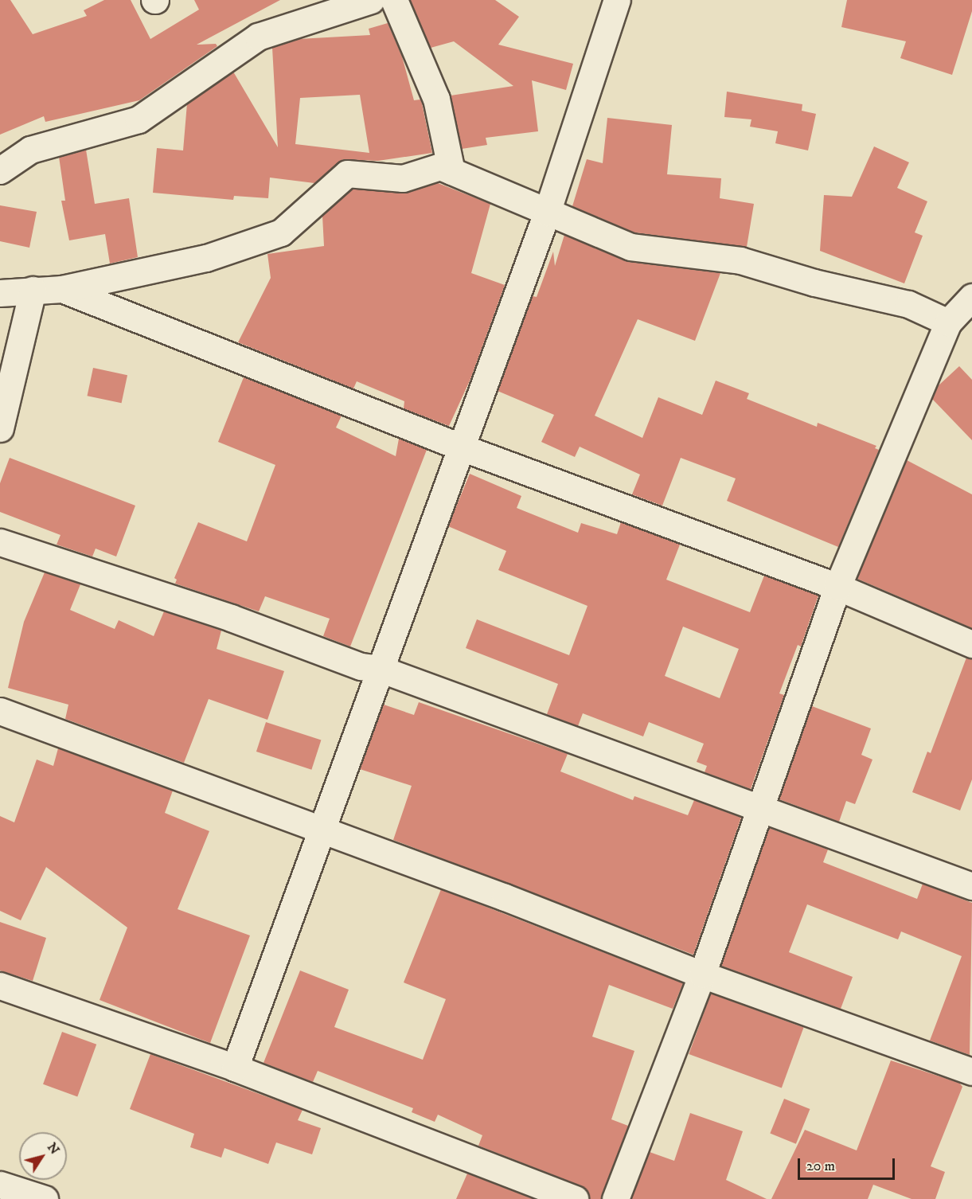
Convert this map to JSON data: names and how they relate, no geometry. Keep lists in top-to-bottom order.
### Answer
{
  "scale_bar": "20 m",
  "north": "top right"
}
